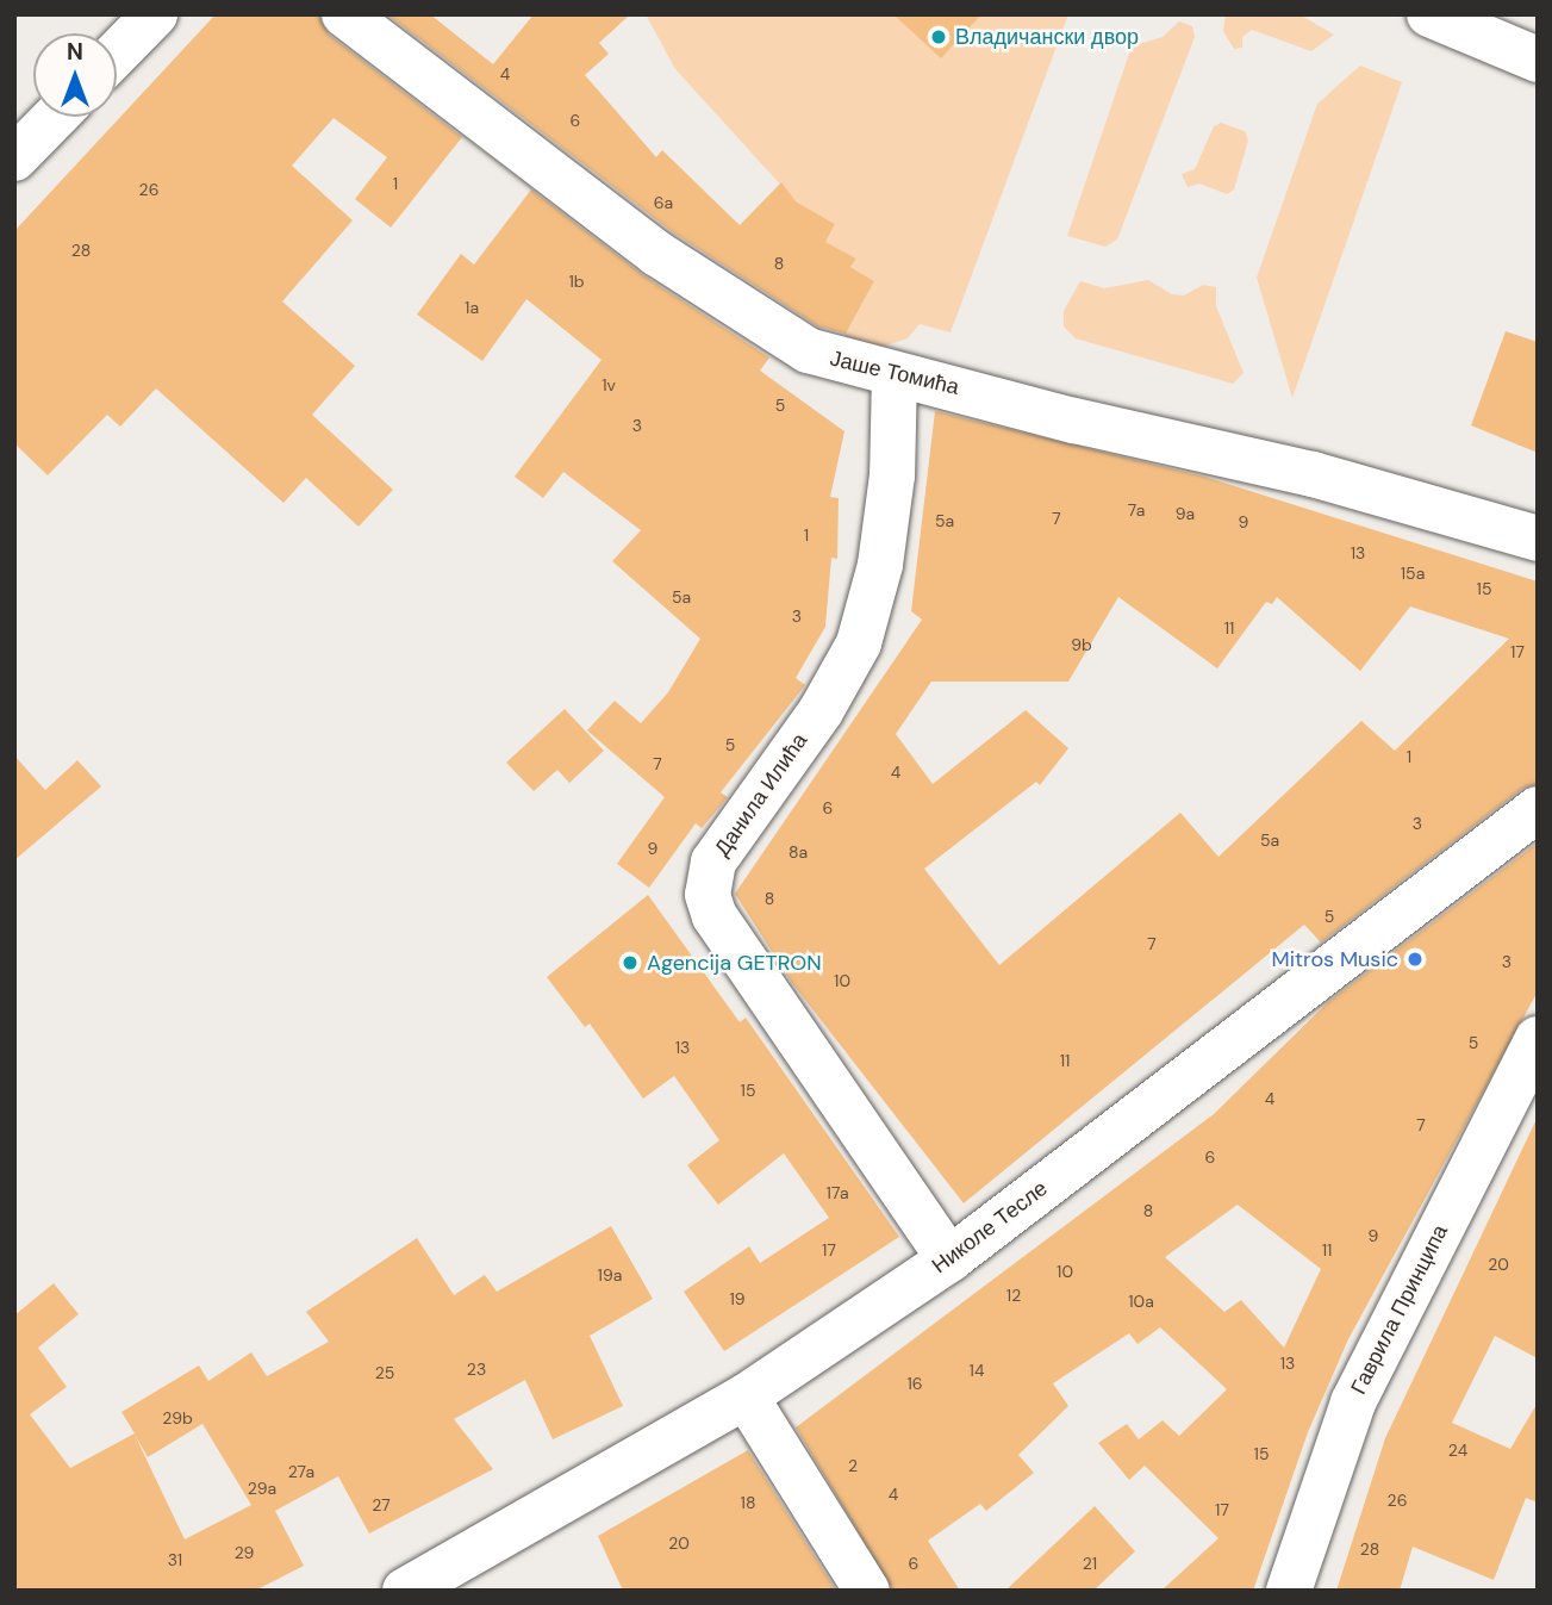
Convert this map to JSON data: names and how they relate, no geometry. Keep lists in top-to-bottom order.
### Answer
{
  "streets": {
    "street": [
      "Јаше Томића",
      "Данила Илића",
      "Николе Тесле",
      "Гаврила Принципа"
    ]
  },
  "crossings": [
    ["Јаше Томића", "Данила Илића"],
    ["Данила Илића", "Николе Тесле"]
  ],
  "places": ["Владичански двор", "Mitros Music", "Agencija GETRON"],
  "house_numbers": [
    "4",
    "6",
    "1",
    "26",
    "6a",
    "28",
    "8",
    "1b",
    "1a",
    "1v",
    "5",
    "3",
    "7a",
    "9a",
    "7",
    "5a",
    "9",
    "1",
    "13",
    "15a",
    "15",
    "5a",
    "3",
    "11",
    "9b",
    "17",
    "5",
    "1",
    "7",
    "4",
    "6",
    "3",
    "5a",
    "9",
    "8a",
    "8",
    "5",
    "7",
    "3",
    "10",
    "5",
    "13",
    "11",
    "15",
    "4",
    "7",
    "6",
    "17a",
    "8",
    "9",
    "17",
    "11",
    "20",
    "10",
    "19a",
    "12",
    "19",
    "10a",
    "13",
    "23",
    "14",
    "25",
    "16",
    "29b",
    "24",
    "15",
    "2",
    "27a",
    "29a",
    "4",
    "26",
    "18",
    "27",
    "17",
    "20",
    "28",
    "29",
    "31",
    "6",
    "21"
  ],
  "north": "top"
}
